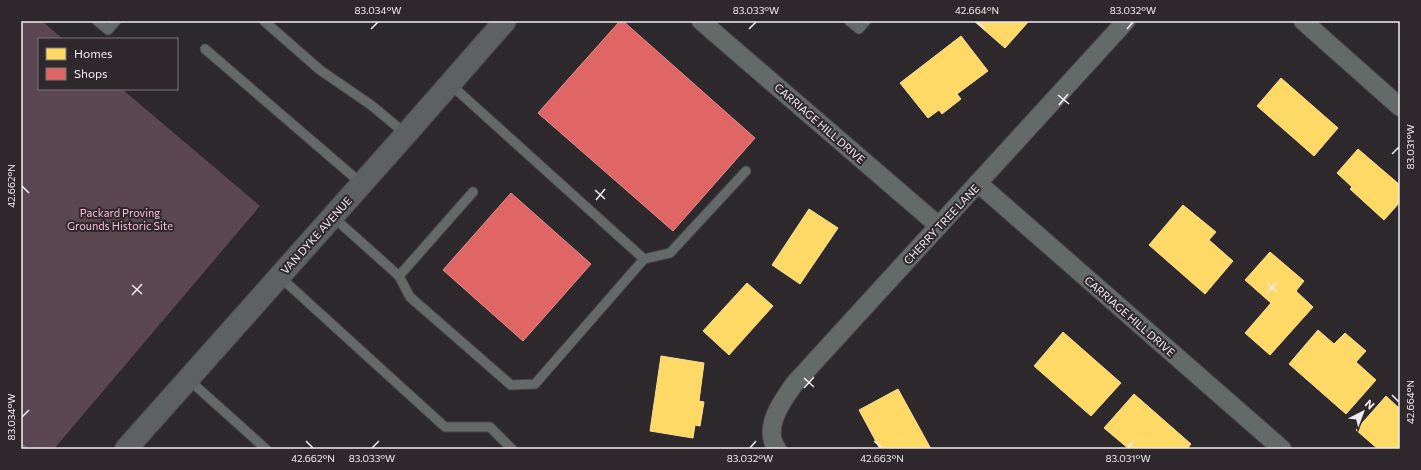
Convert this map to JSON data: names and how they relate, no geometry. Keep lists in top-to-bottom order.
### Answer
{
  "streets": {
    "main road": ["VAN DYKE AVENUE"],
    "street": ["CARRIAGE HILL DRIVE", "CHERRY TREE LANE"]
  },
  "crossings": [
    ["CARRIAGE HILL DRIVE", "CHERRY TREE LANE"]
  ],
  "parks": ["Packard Proving Grounds Historic Site"],
  "legend": ["Homes", "Shops"],
  "north": "top right",
  "coordinates": [
    "83.034°W",
    "83.033°W",
    "42.664°N",
    "83.032°W",
    "83.031°W",
    "42.662°N",
    "42.663°N"
  ]
}
